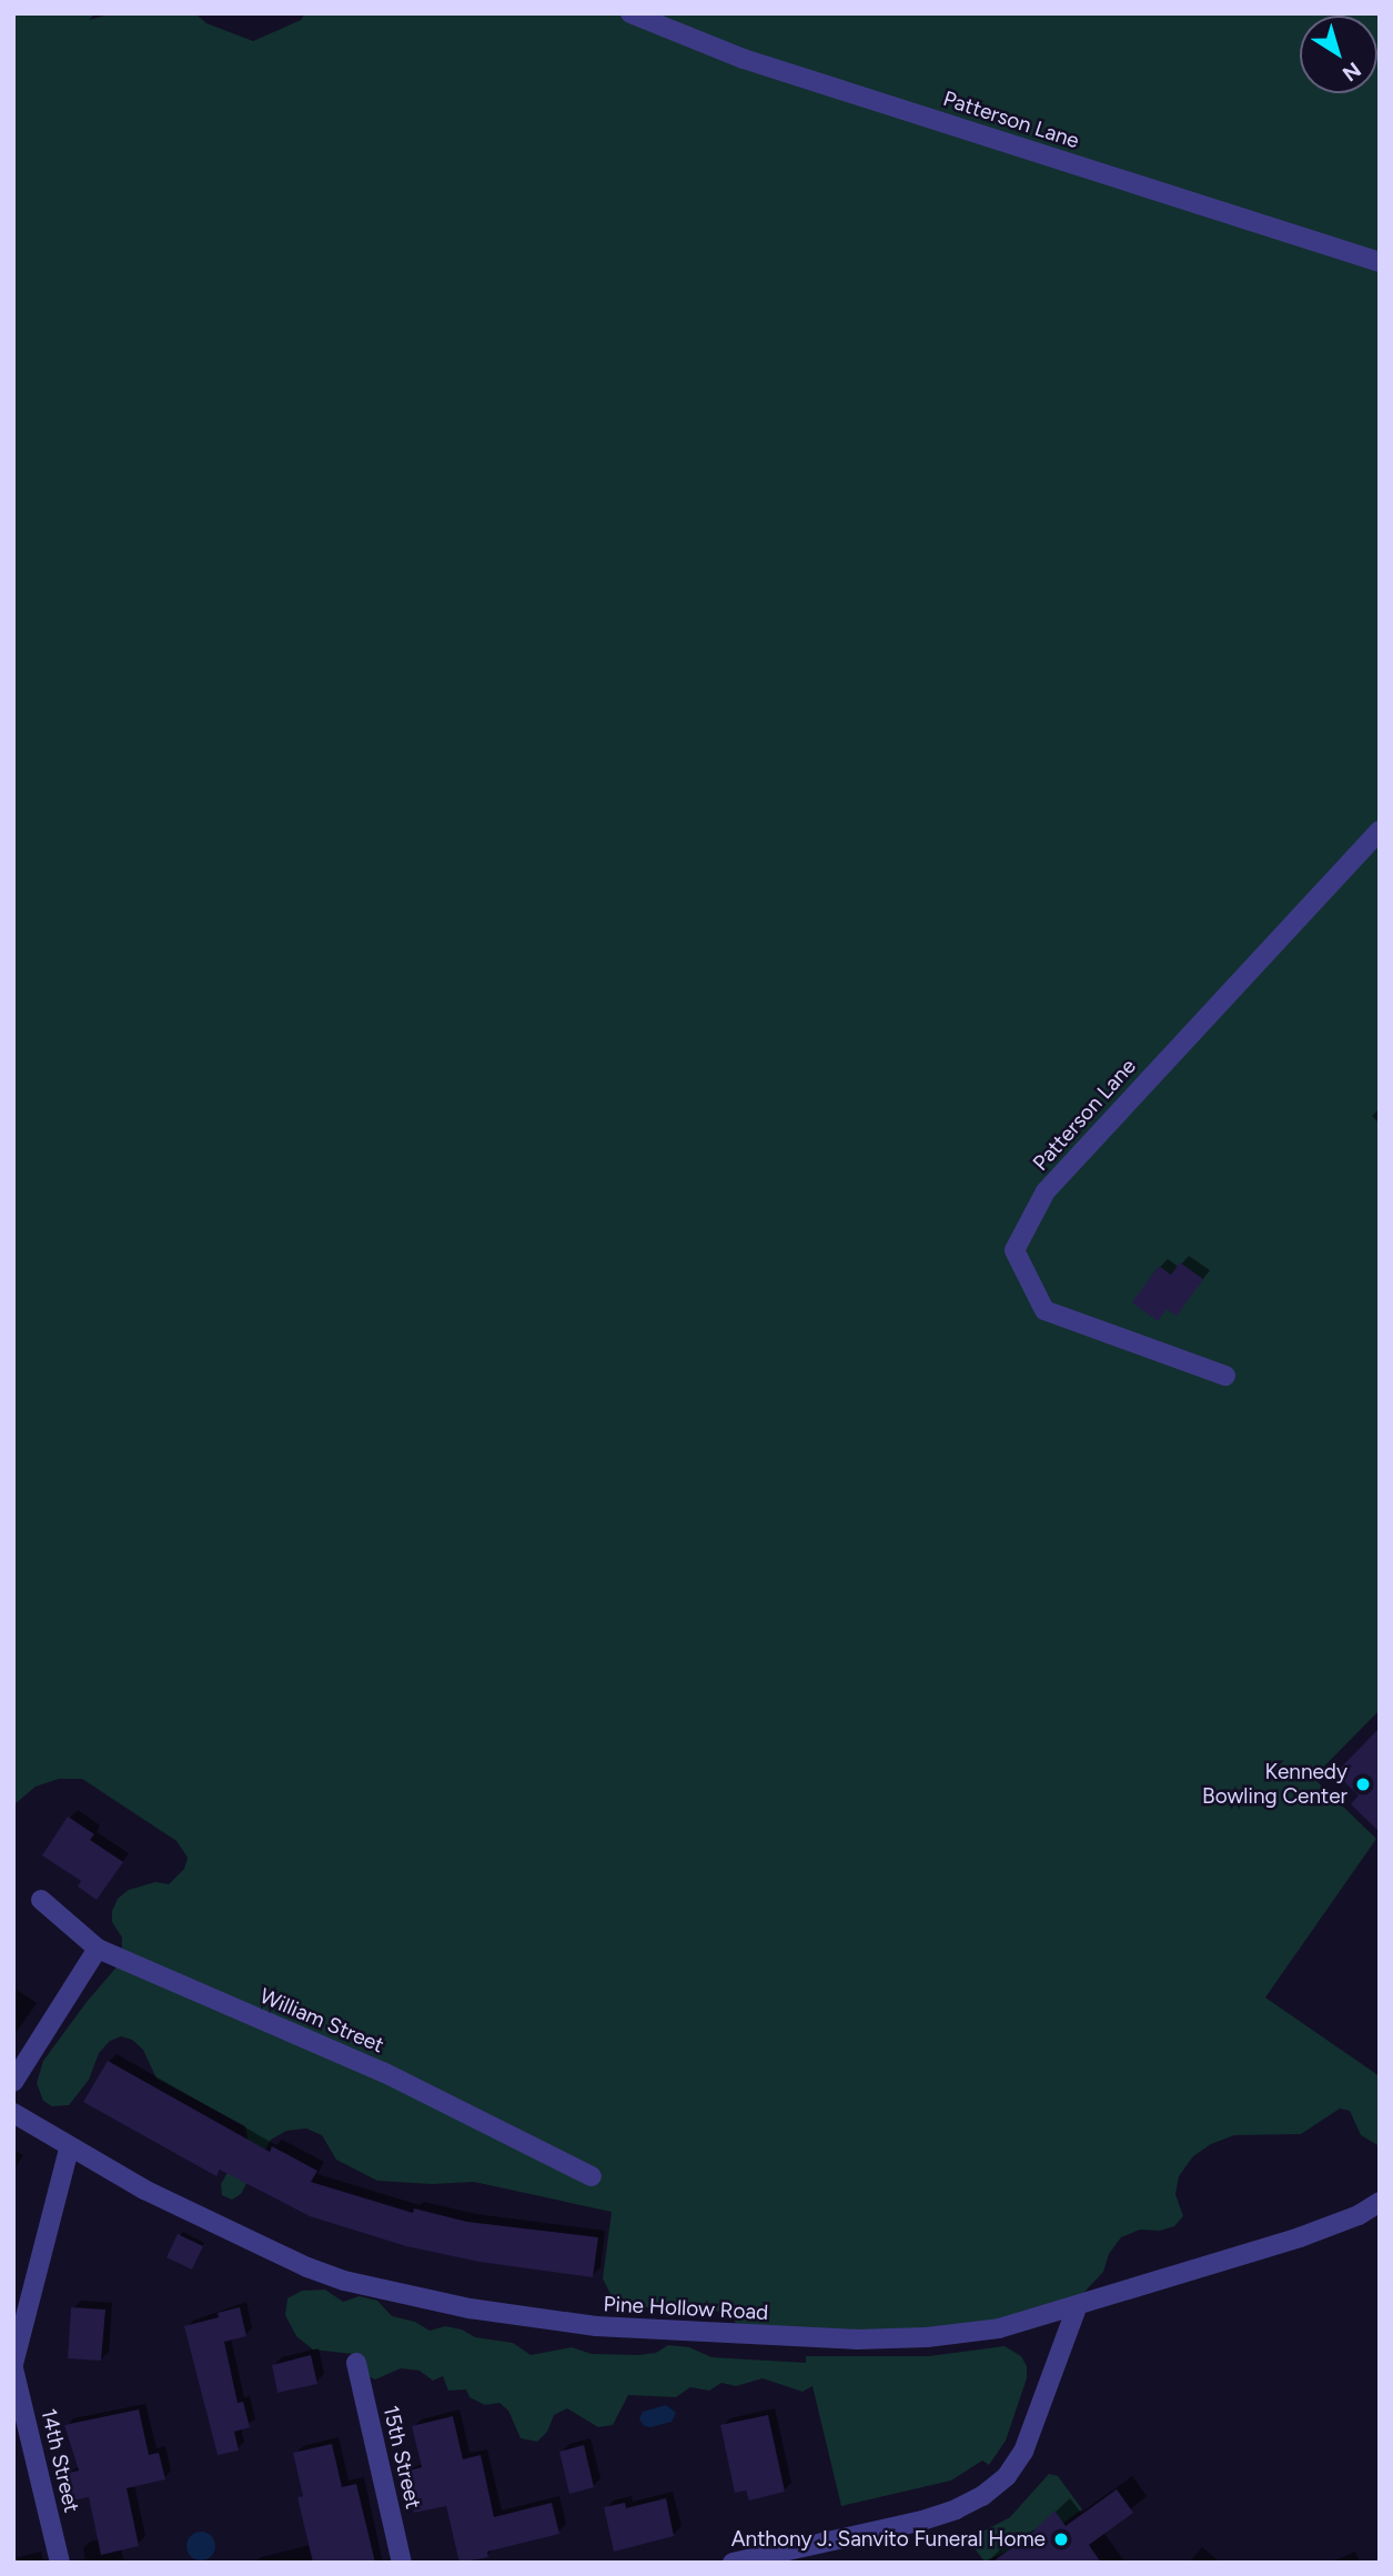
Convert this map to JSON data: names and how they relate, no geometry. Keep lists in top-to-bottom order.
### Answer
{
  "streets": {
    "street": [
      "Patterson Lane",
      "William Street",
      "Pine Hollow Road",
      "15th Street",
      "14th Street"
    ]
  },
  "crossings": [
    ["Pine Hollow Road", "14th Street"]
  ],
  "places": ["Kennedy Bowling Center", "Anthony J. Sanvito Funeral Home"],
  "north": "bottom right"
}
